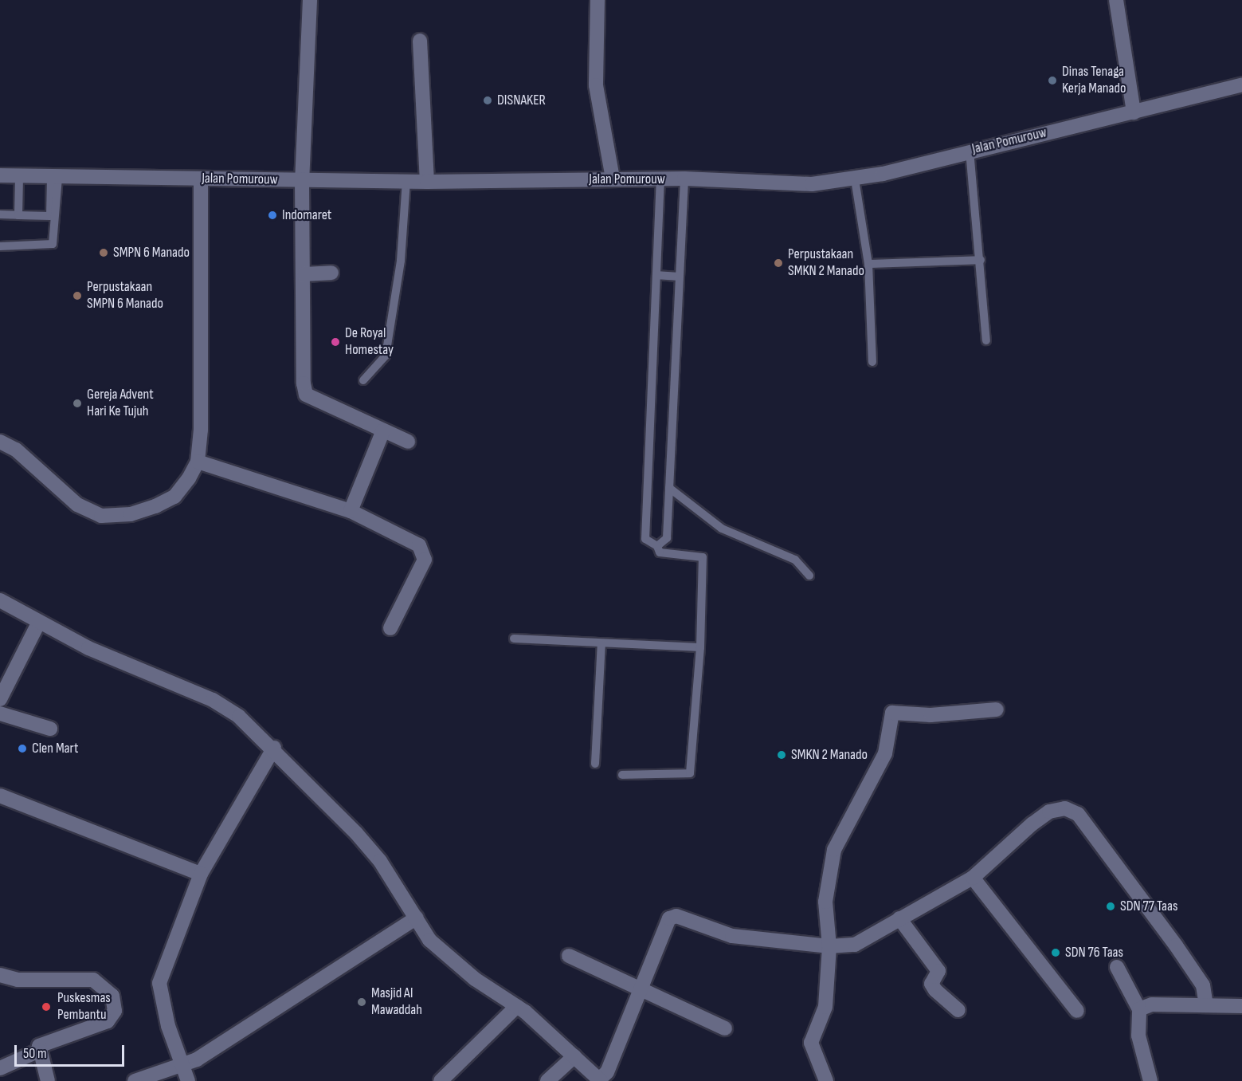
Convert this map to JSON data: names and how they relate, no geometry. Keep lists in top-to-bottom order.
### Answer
{
  "streets": {
    "street": ["Jalan Pomurouw"]
  },
  "places": [
    "Dinas Tenaga Kerja Manado",
    "DISNAKER",
    "Indomaret",
    "SMPN 6 Manado",
    "Perpustakaan SMKN 2 Manado",
    "Perpustakaan SMPN 6 Manado",
    "De Royal Homestay",
    "Gereja Advent Hari Ke Tujuh",
    "Clen Mart",
    "SMKN 2 Manado",
    "SDN 77 Taas",
    "SDN 76 Taas",
    "Masjid Al Mawaddah",
    "Puskesmas Pembantu"
  ],
  "scale_bar": "50 m"
}
